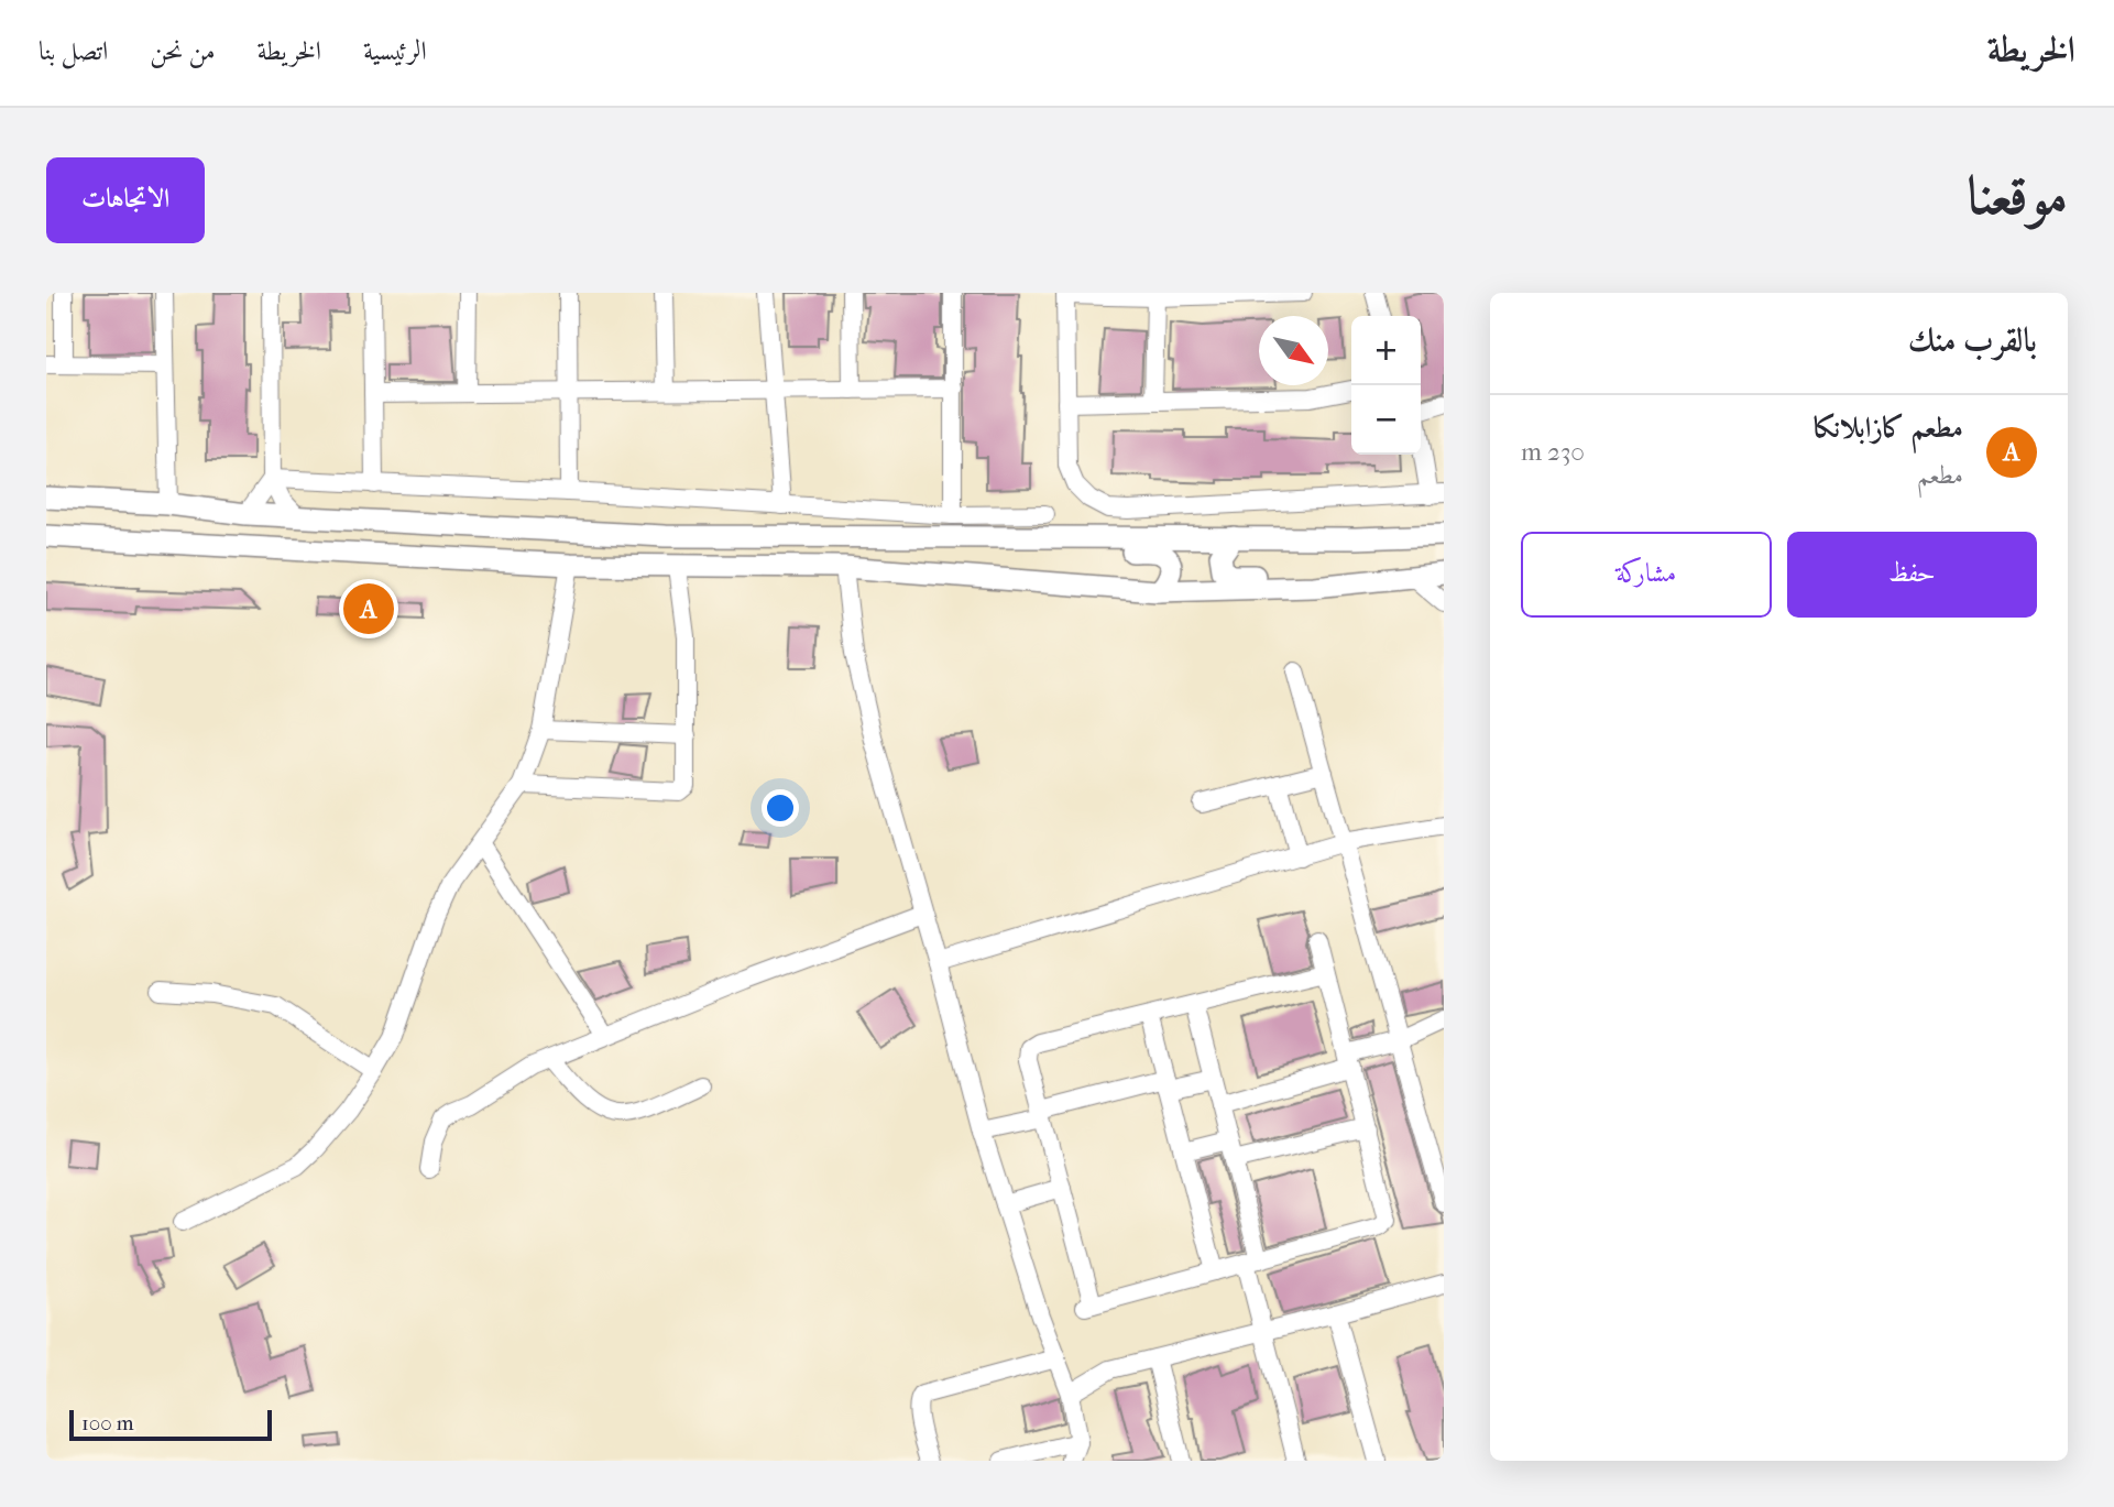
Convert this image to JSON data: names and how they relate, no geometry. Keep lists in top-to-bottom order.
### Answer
{
  "scale_bar": "100 m",
  "north": "bottom right",
  "page": {
    "header": "الخريطة",
    "nav": [
      "الرئيسية",
      "الخريطة",
      "من نحن",
      "اتصل بنا"
    ],
    "title": "موقعنا",
    "buttons": [
      "الاتجاهات",
      ["حفظ", "مشاركة"]
    ],
    "heading": "بالقرب منك",
    "map_buttons": ["+", "−"],
    "list": [
      {
        "mark": "A",
        "name": "مطعم كازابلانكا",
        "note": "مطعم",
        "value": "230 m"
      }
    ],
    "pins": "A",
    "scale": "100 m"
  }
}
